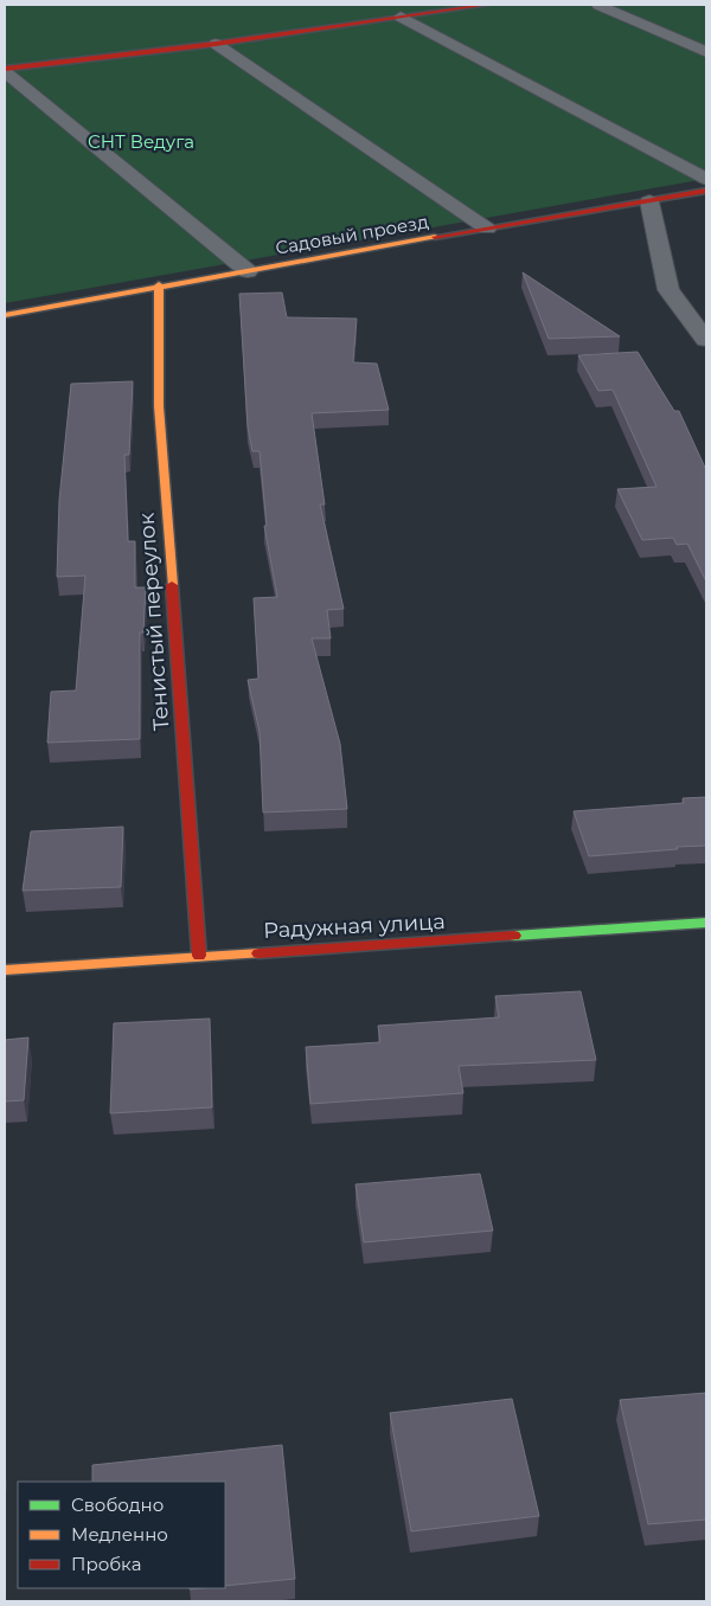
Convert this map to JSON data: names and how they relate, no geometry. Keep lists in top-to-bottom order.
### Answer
{
  "streets": {
    "street": ["Садовый проезд", "Тенистый переулок", "Радужная улица"]
  },
  "crossings": [
    ["Садовый проезд", "Тенистый переулок"],
    ["Тенистый переулок", "Радужная улица"]
  ],
  "parks": ["СНТ Ведуга"],
  "legend": ["Свободно", "Медленно", "Пробка"]
}
